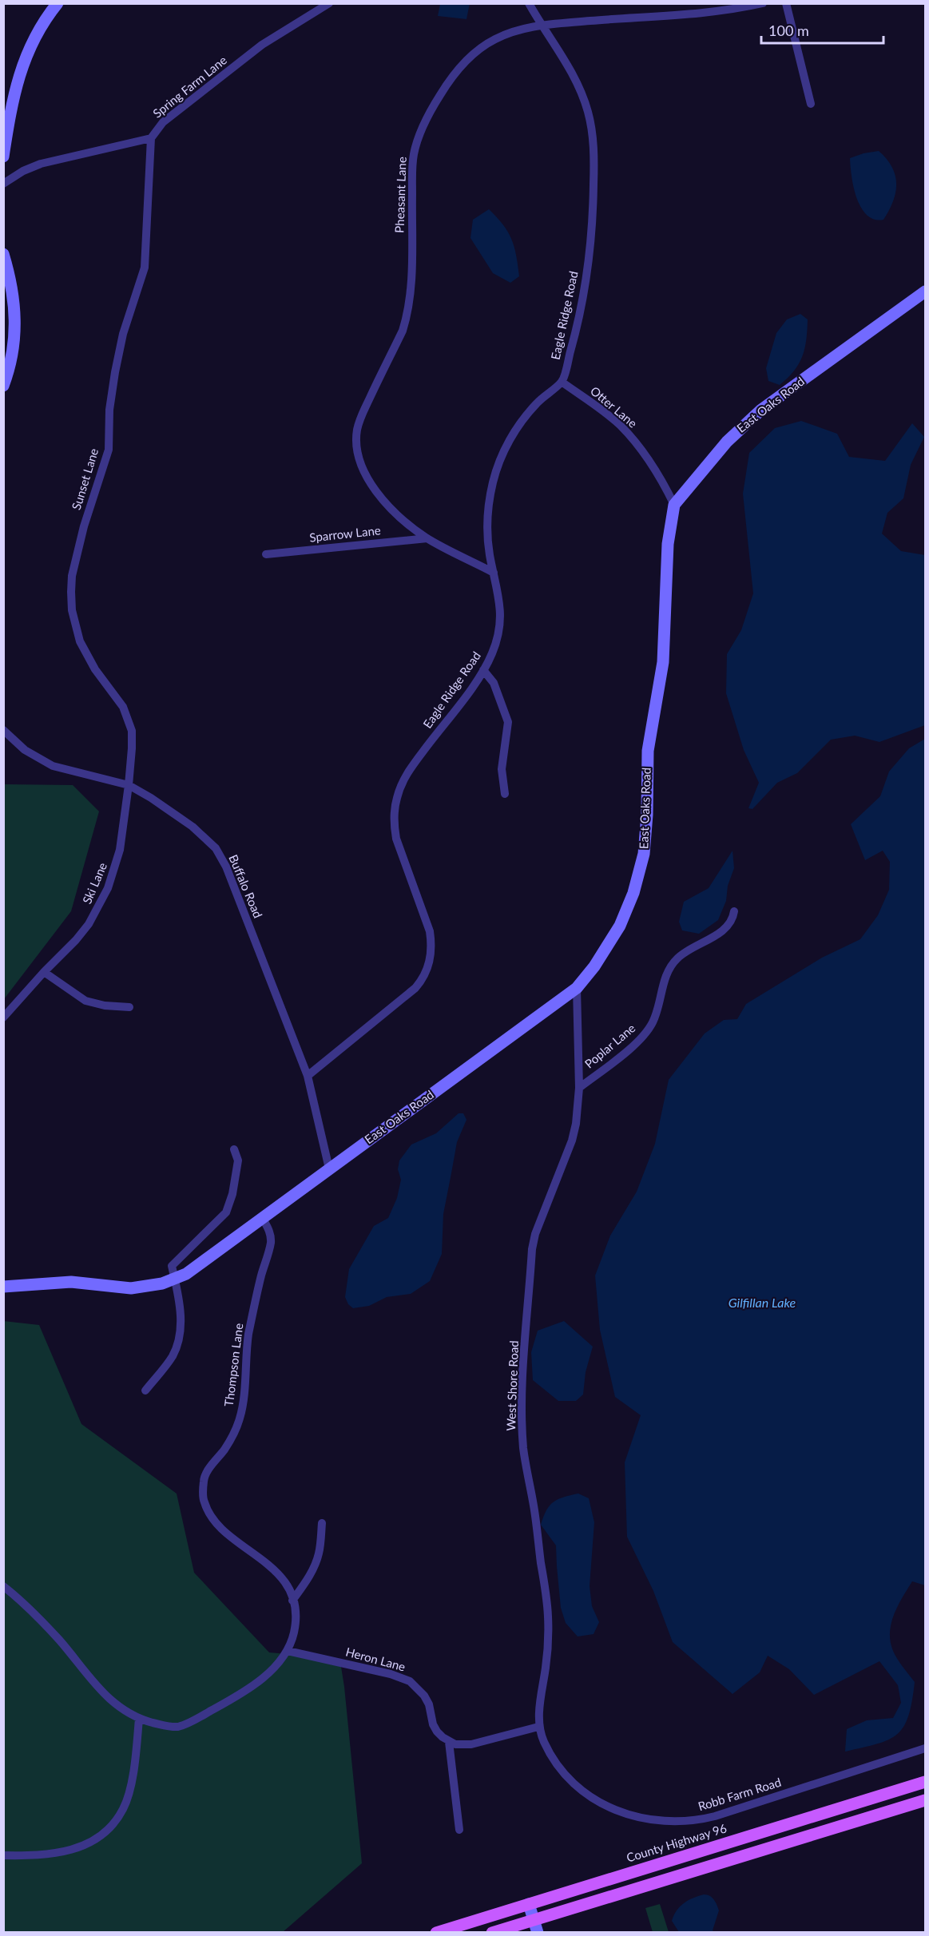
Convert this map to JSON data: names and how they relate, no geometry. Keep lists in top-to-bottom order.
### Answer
{
  "streets": {
    "main road": ["County Highway 96"],
    "street": [
      "Spring Farm Lane",
      "Pheasant Lane",
      "Eagle Ridge Road",
      "East Oaks Road",
      "Otter Lane",
      "Sunset Lane",
      "Sparrow Lane",
      "Ski Lane",
      "Buffalo Road",
      "Poplar Lane",
      "Thompson Lane",
      "West Shore Road",
      "Heron Lane",
      "Robb Farm Road"
    ]
  },
  "crossings": [
    ["Spring Farm Lane", "Sunset Lane"],
    ["Pheasant Lane", "Eagle Ridge Road"],
    ["Pheasant Lane", "Sparrow Lane"],
    ["Eagle Ridge Road", "Otter Lane"],
    ["Eagle Ridge Road", "Buffalo Road"],
    ["East Oaks Road", "Otter Lane"],
    ["East Oaks Road", "Buffalo Road"],
    ["East Oaks Road", "Thompson Lane"],
    ["East Oaks Road", "West Shore Road"],
    ["Sunset Lane", "Ski Lane"],
    ["Sunset Lane", "Buffalo Road"],
    ["Ski Lane", "Buffalo Road"],
    ["Poplar Lane", "West Shore Road"],
    ["Thompson Lane", "Heron Lane"],
    ["West Shore Road", "Robb Farm Road"]
  ],
  "water": ["Gilfillan Lake"],
  "scale_bar": "100 m"
}
